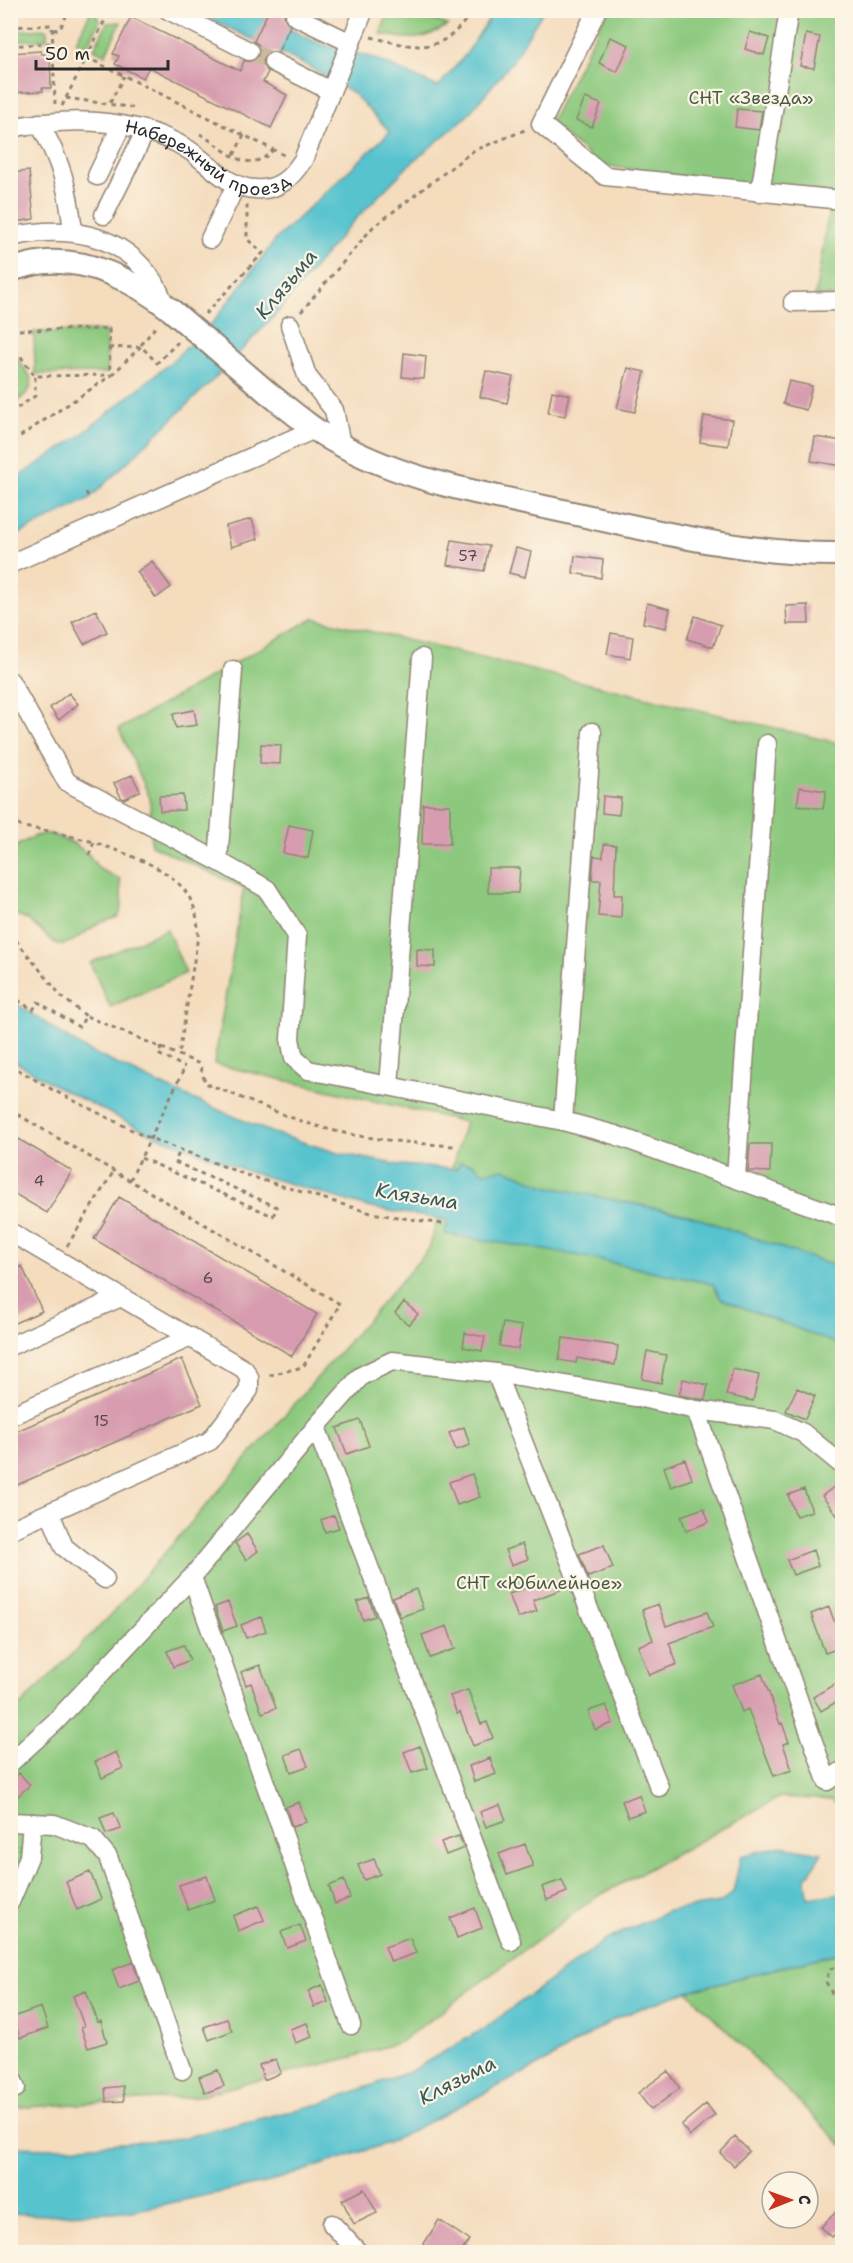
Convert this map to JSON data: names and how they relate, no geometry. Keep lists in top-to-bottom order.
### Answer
{
  "streets": {
    "street": ["Набережный проезд"]
  },
  "water": ["Клязьма"],
  "parks": ["СНТ «Звезда»", "СНТ «Юбилейное»"],
  "house_numbers": [
    "57",
    "4",
    "6",
    "15"
  ],
  "scale_bar": "50 m",
  "north": "right"
}
